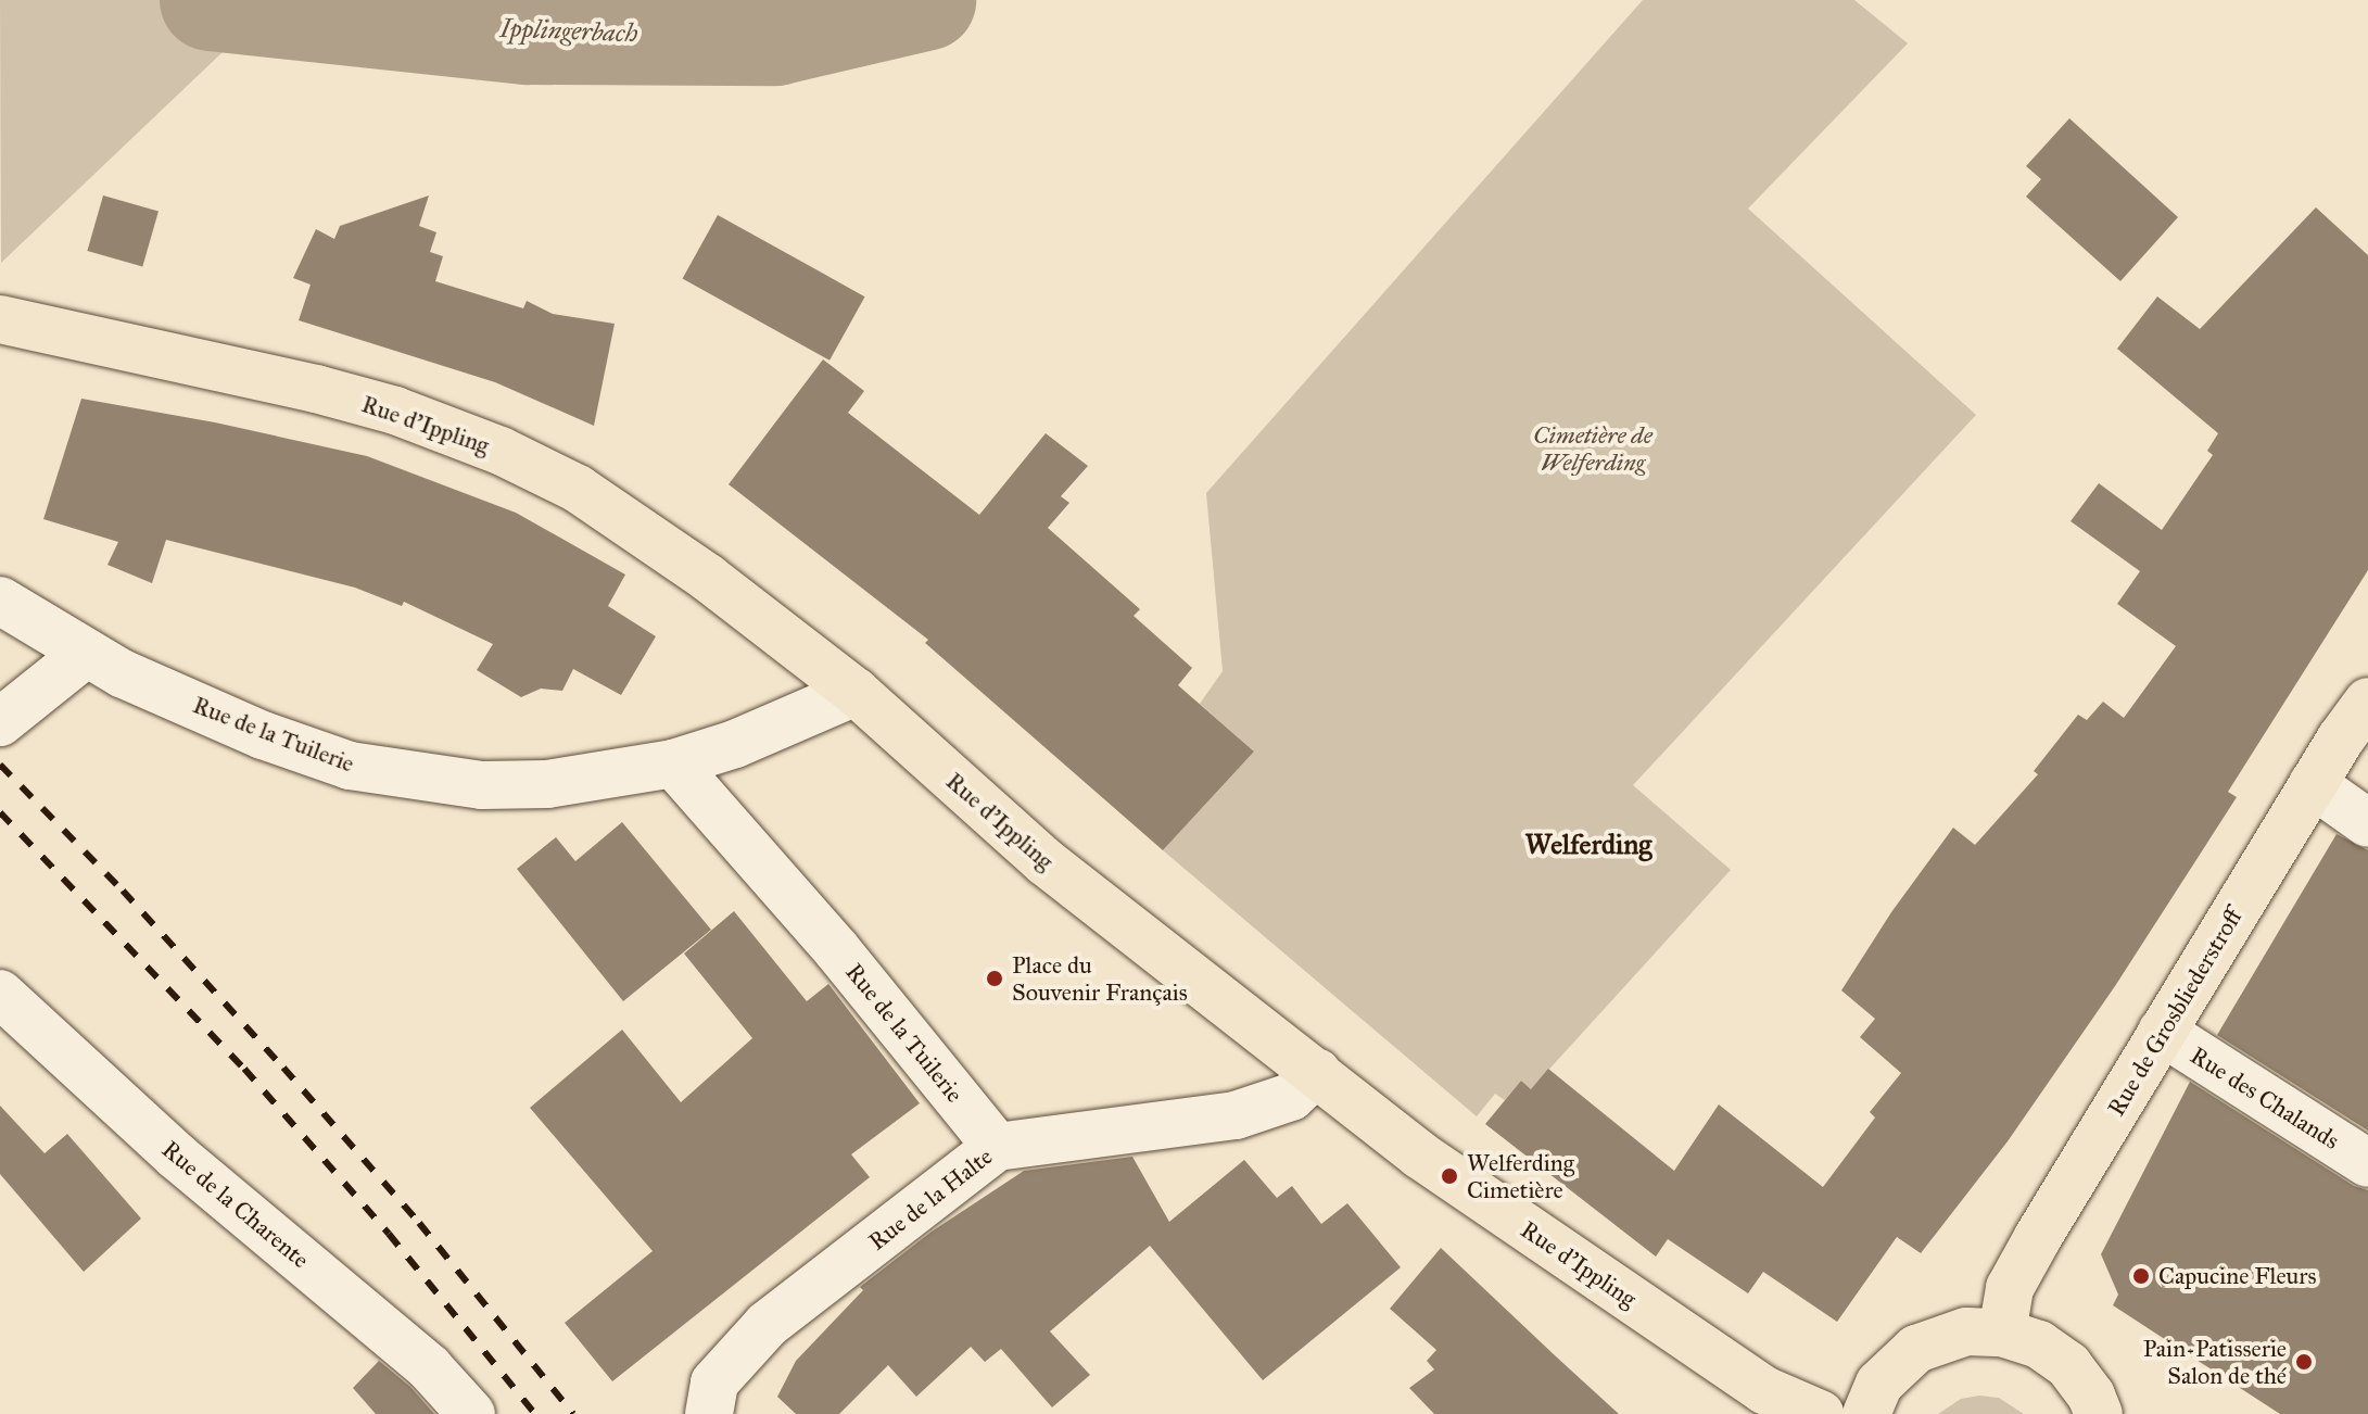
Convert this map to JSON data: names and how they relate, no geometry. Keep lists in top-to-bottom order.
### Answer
{
  "streets": {
    "main road": ["Rue d'Ippling", "Rue de Grosbliederstroff"],
    "street": [
      "Rue de la Tuilerie",
      "Rue des Chalands",
      "Rue de la Halte",
      "Rue de la Charente"
    ]
  },
  "crossings": [
    ["Rue d'Ippling", "Rue de la Tuilerie"],
    ["Rue d'Ippling", "Rue de la Halte"],
    ["Rue de la Tuilerie", "Rue de la Halte"],
    ["Rue de Grosbliederstroff", "Rue des Chalands"]
  ],
  "districts": ["Welferding"],
  "water": ["Ipplingerbach"],
  "parks": ["Cimetière de Welferding"],
  "places": [
    "Place du Souvenir Français",
    "Welferding Cimetière",
    "Capucine Fleurs",
    "Pain-Patisserie Salon de thé"
  ]
}
